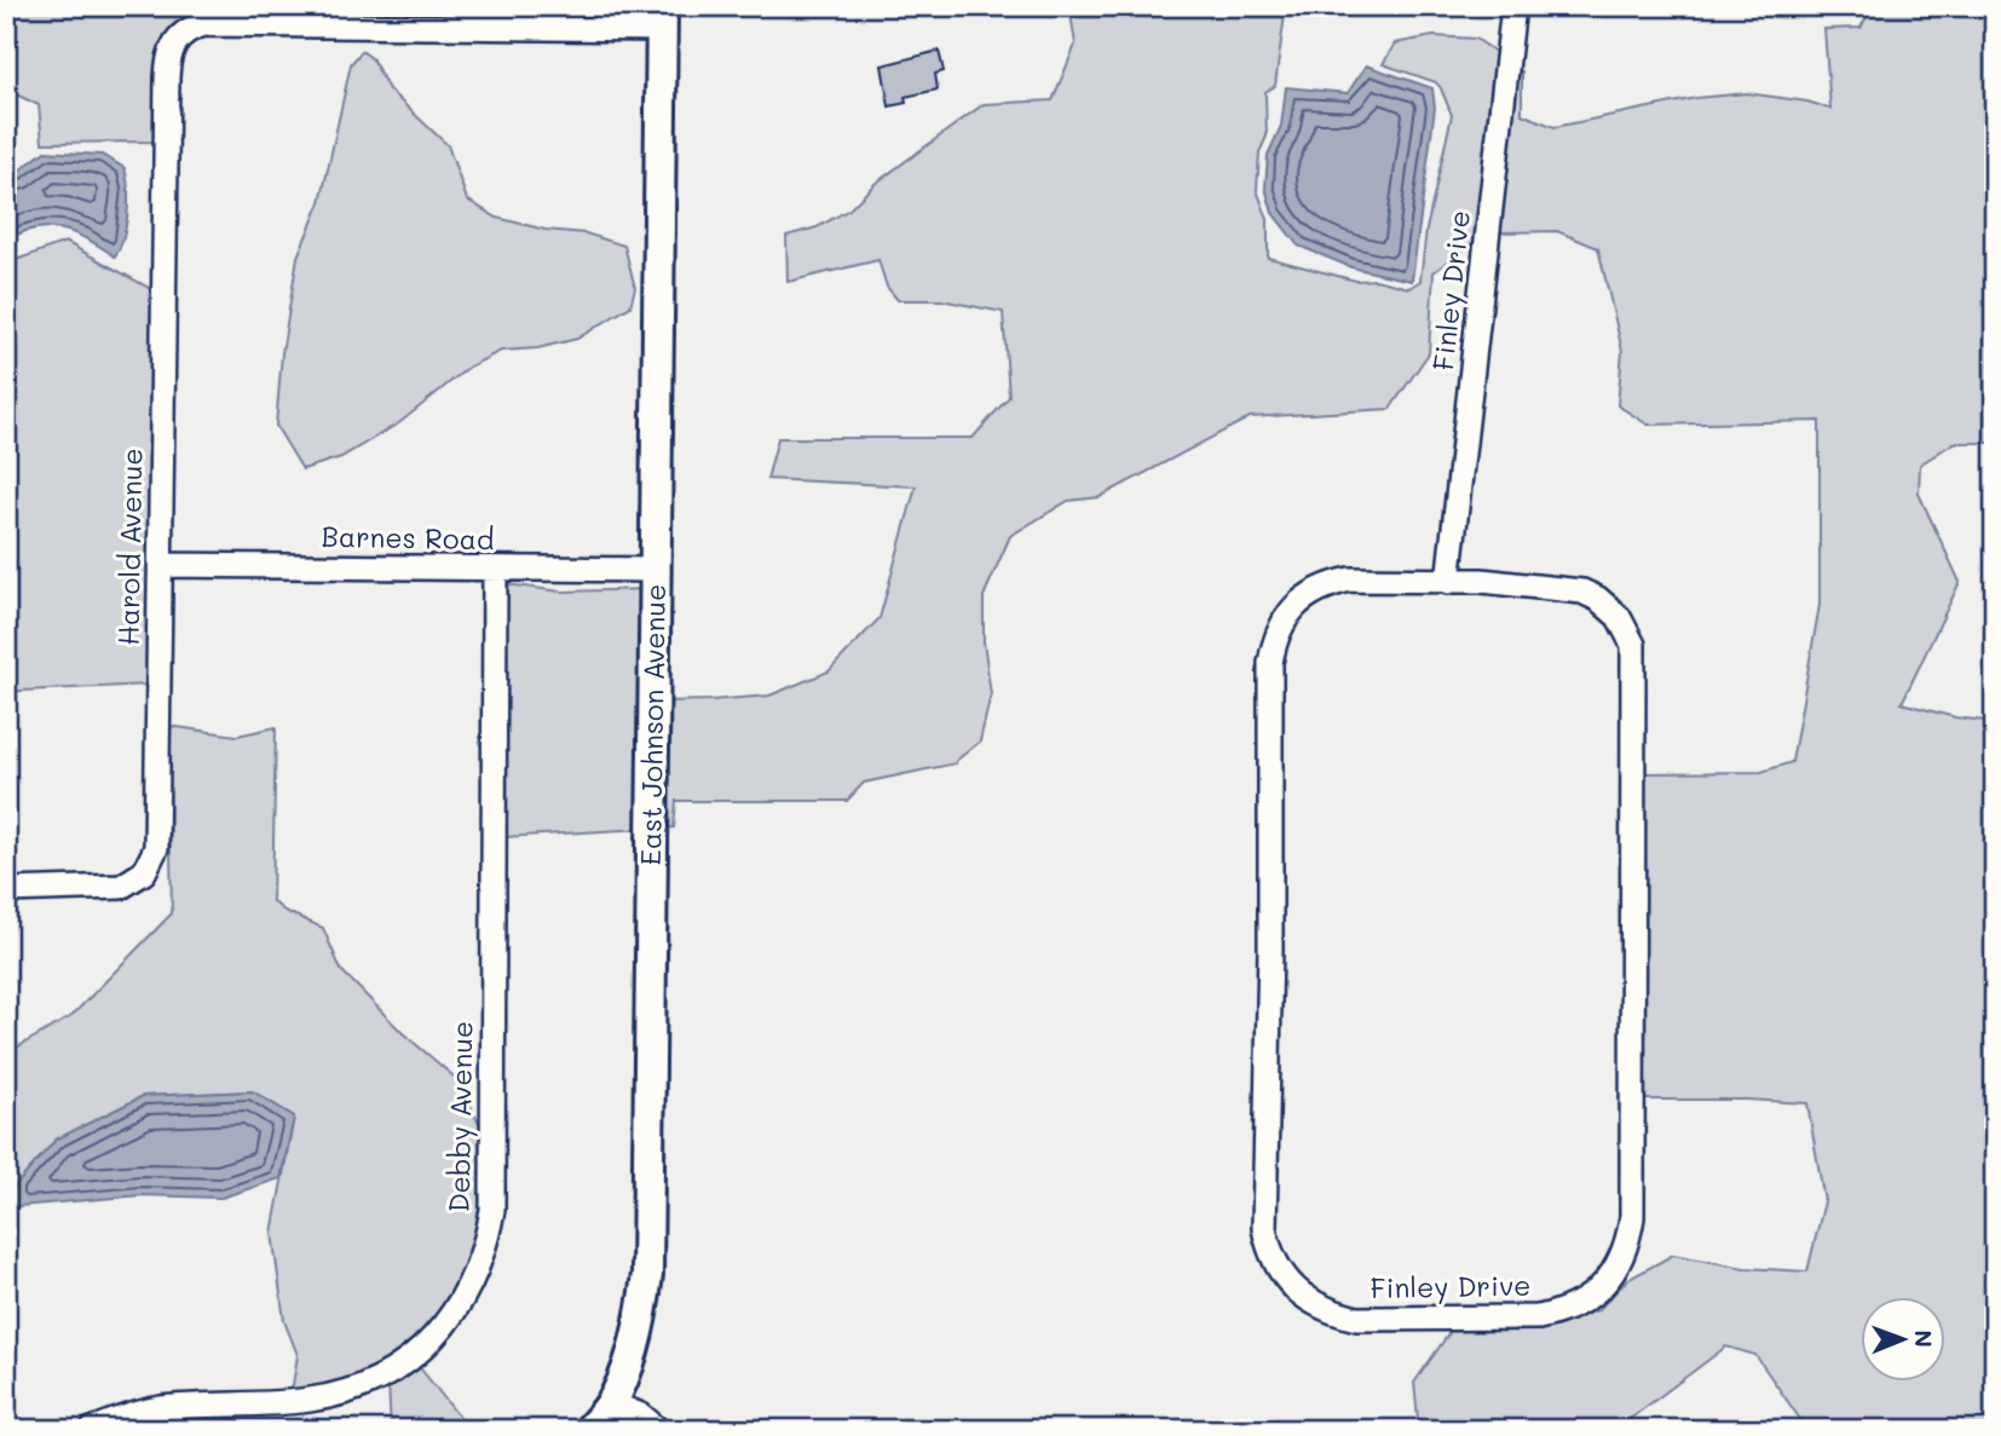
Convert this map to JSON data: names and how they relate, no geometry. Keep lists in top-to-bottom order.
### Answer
{
  "streets": {
    "main road": ["East Johnson Avenue"],
    "street": [
      "Finley Drive",
      "Barnes Road",
      "Harold Avenue",
      "Debby Avenue"
    ]
  },
  "crossings": [
    ["Barnes Road", "Harold Avenue"],
    ["Barnes Road", "East Johnson Avenue"],
    ["Barnes Road", "Debby Avenue"],
    ["Harold Avenue", "East Johnson Avenue"]
  ],
  "north": "right"
}
